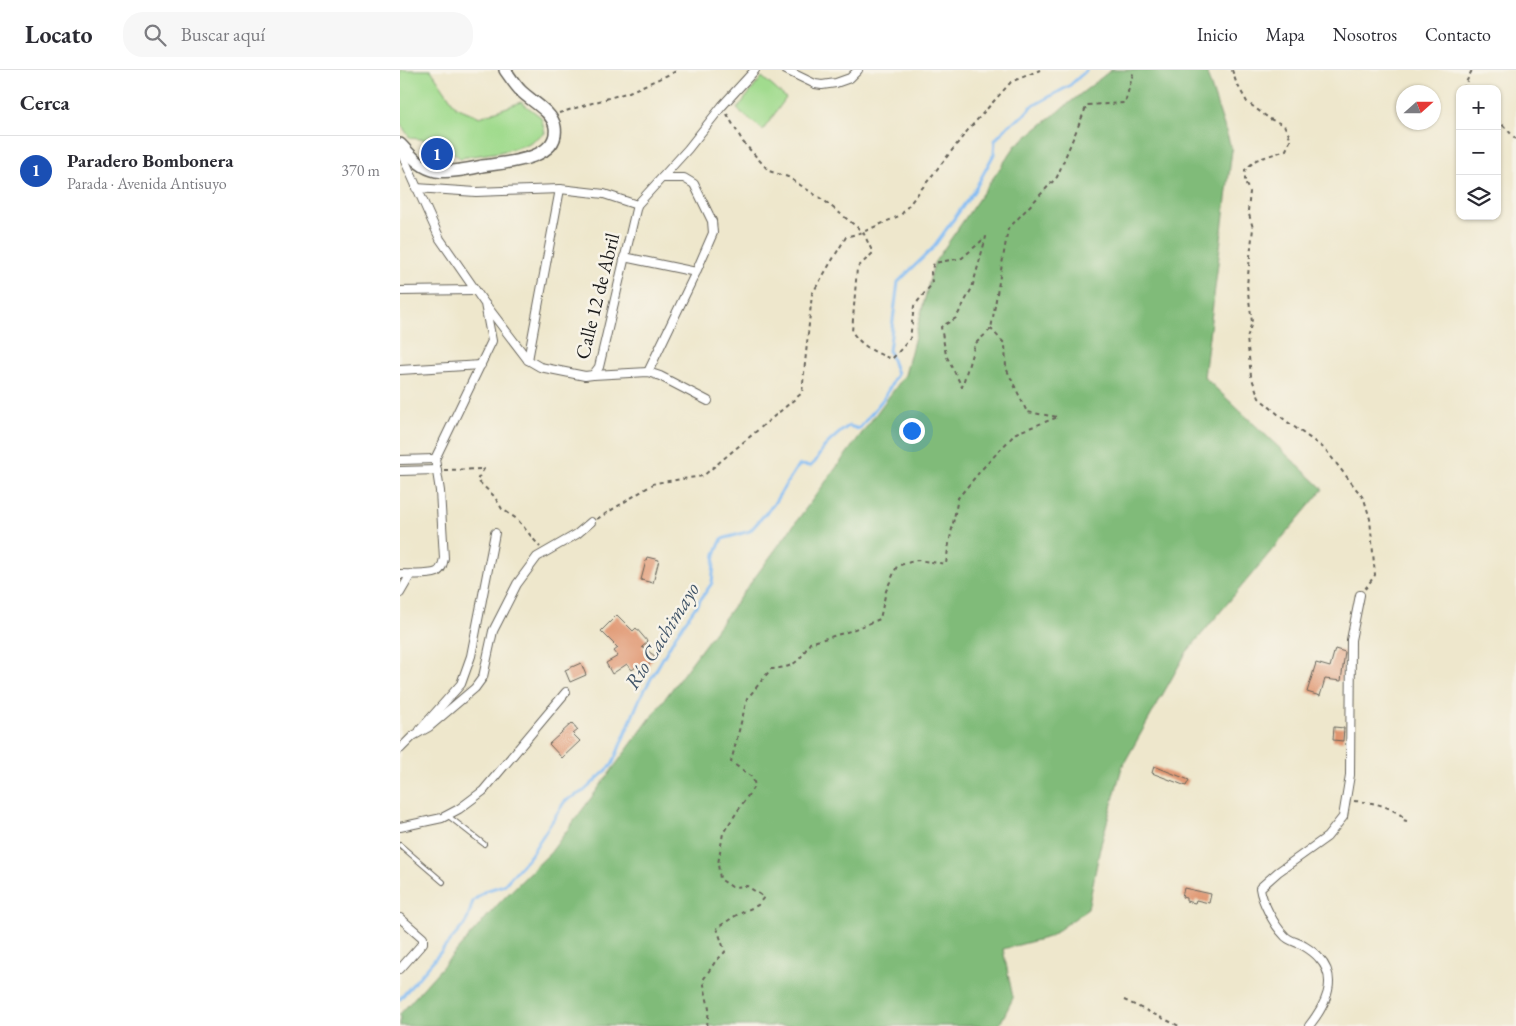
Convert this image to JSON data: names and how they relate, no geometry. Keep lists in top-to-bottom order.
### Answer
{
  "streets": {
    "street": ["Calle 12 de Abril"]
  },
  "water": ["Río Cachimayo"],
  "north": "right",
  "page": {
    "header": "Locato",
    "search": "Buscar aquí",
    "nav": [
      "Inicio",
      "Mapa",
      "Nosotros",
      "Contacto"
    ],
    "heading": "Cerca",
    "map_buttons": ["+", "−"],
    "list": [
      {
        "mark": "1",
        "name": "Paradero Bombonera",
        "note": "Parada · Avenida Antisuyo",
        "value": "370 m"
      }
    ],
    "pins": "1"
  }
}
